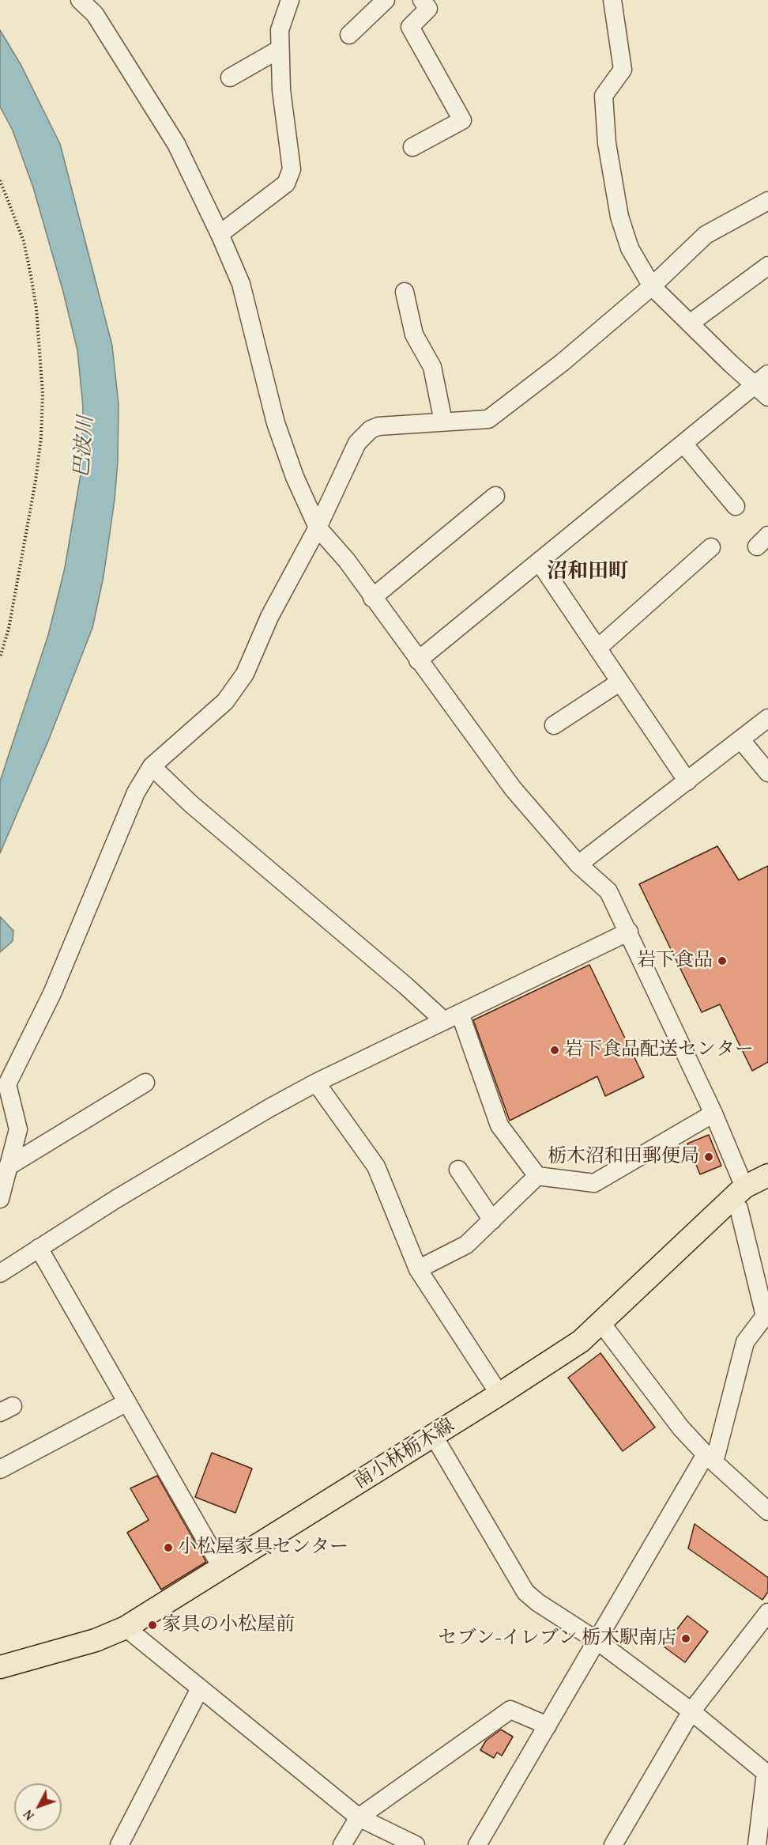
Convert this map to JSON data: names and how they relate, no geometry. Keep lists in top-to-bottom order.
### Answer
{
  "streets": {
    "main road": ["南小林栃木線"]
  },
  "districts": ["沼和田町"],
  "water": ["巴波川"],
  "places": [
    "岩下食品",
    "岩下食品配送センター",
    "栃木沼和田郵便局",
    "小松屋家具センター",
    "家具の小松屋前",
    "セブン-イレブン 栃木駅南店"
  ],
  "north": "bottom left"
}
